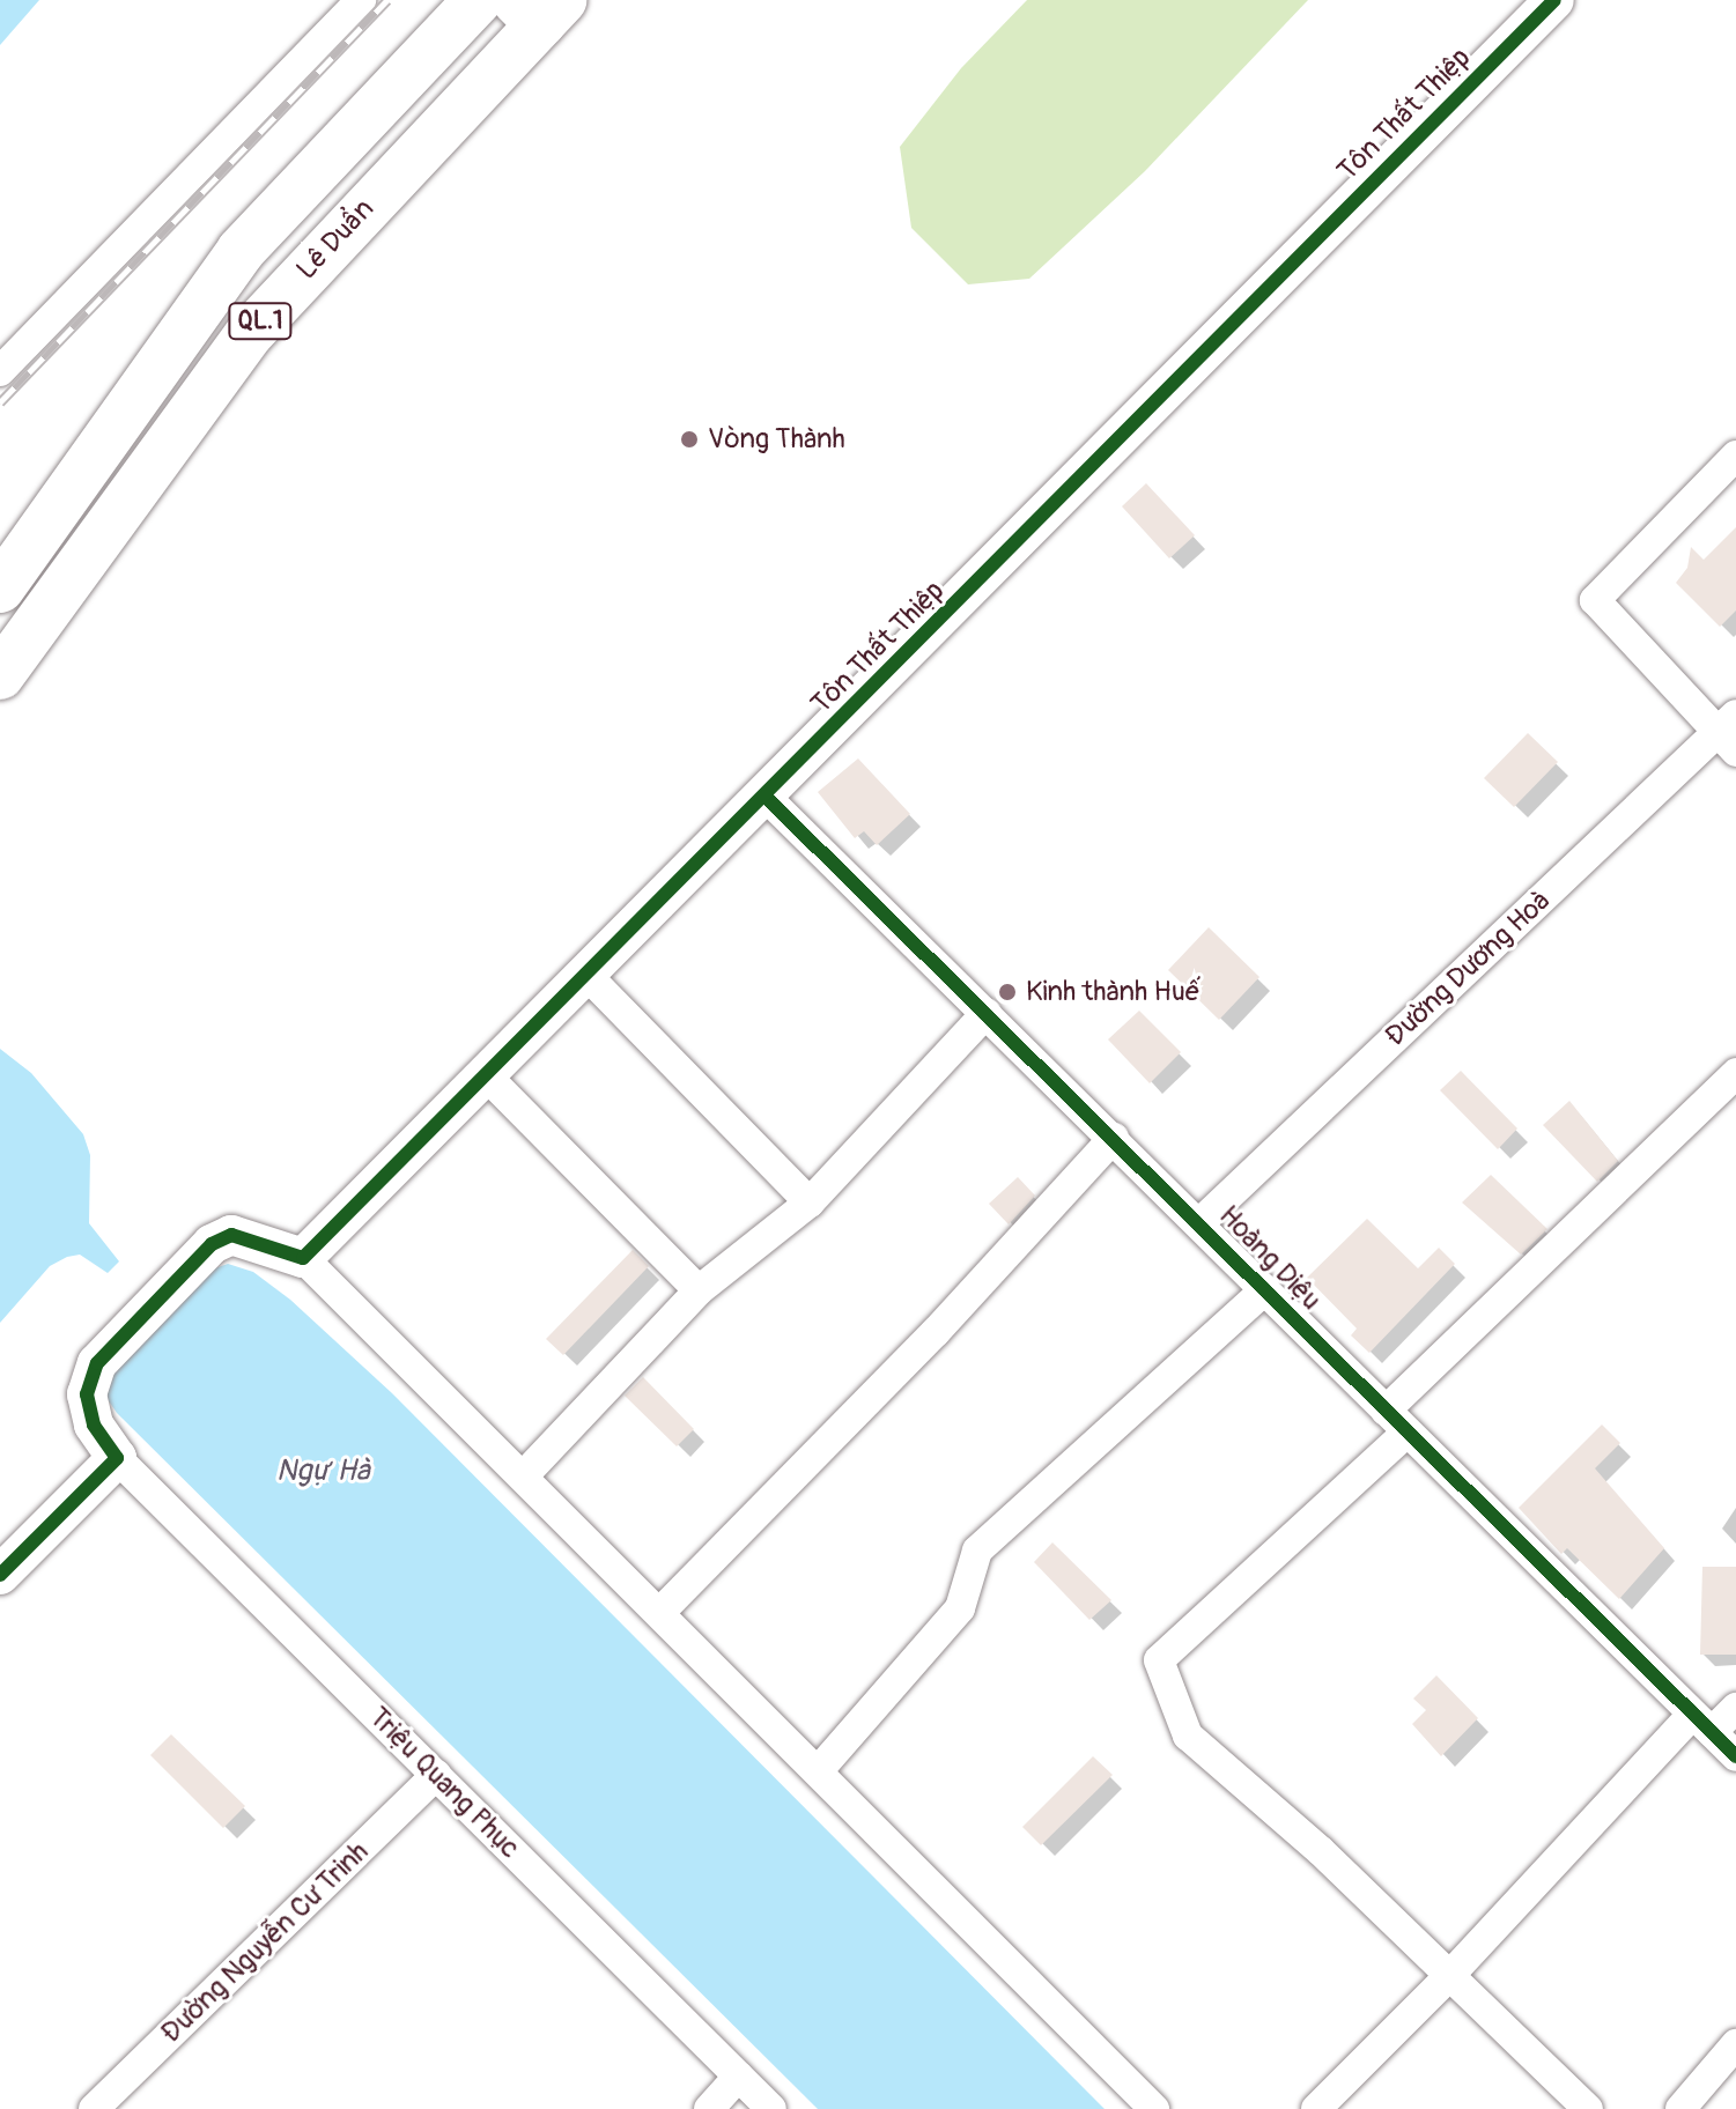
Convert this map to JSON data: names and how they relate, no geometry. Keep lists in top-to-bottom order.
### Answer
{
  "streets": {
    "main road": ["Lê Duẩn", "QL.1"],
    "street": [
      "Tôn Thất Thiệp",
      "Đường Dương Hoà",
      "Hoàng Diệu",
      "Triệu Quang Phục",
      "Đường Nguyễn Cư Trinh"
    ]
  },
  "crossings": [
    ["Tôn Thất Thiệp", "Hoàng Diệu"],
    ["Đường Dương Hoà", "Hoàng Diệu"],
    ["Triệu Quang Phục", "Đường Nguyễn Cư Trinh"]
  ],
  "water": ["Ngự Hà"],
  "places": ["Vòng Thành", "Kinh thành Huế"]
}
